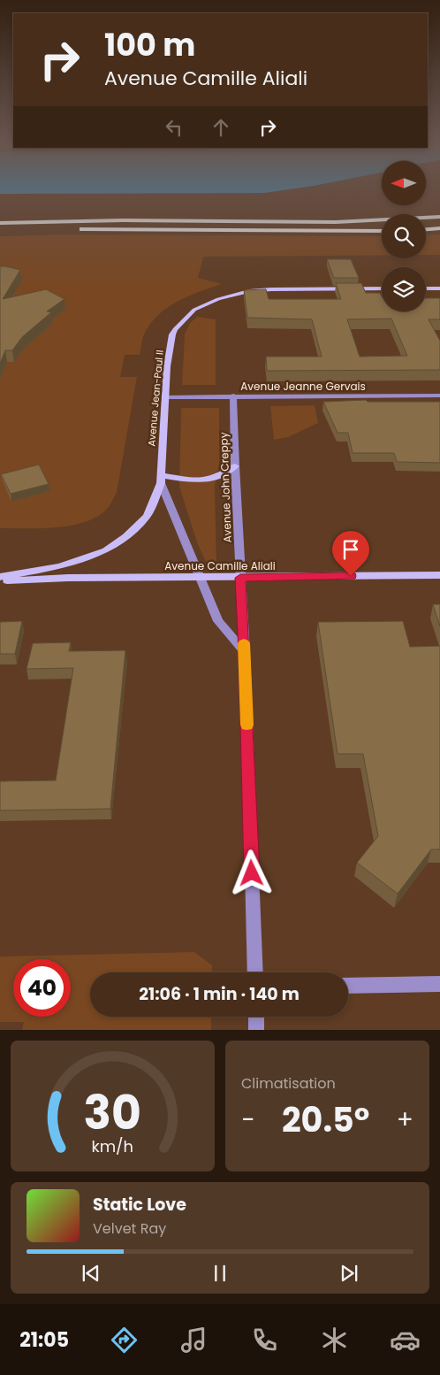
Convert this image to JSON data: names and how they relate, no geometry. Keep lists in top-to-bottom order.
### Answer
{
  "streets": {
    "main road": ["Avenue Jean-Paul II", "Avenue Camille Aliali"],
    "street": ["Avenue Jeanne Gervais", "Avenue John Creppy"]
  },
  "crossings": [
    ["Avenue Jeanne Gervais", "Avenue Jean-Paul II"],
    ["Avenue Jeanne Gervais", "Avenue John Creppy"],
    ["Avenue Jean-Paul II", "Avenue John Creppy"],
    ["Avenue Jean-Paul II", "Avenue Camille Aliali"],
    ["Avenue John Creppy", "Avenue Camille Aliali"]
  ],
  "north": "left",
  "page": {
    "turn": ["100 m", "Avenue Camille Aliali"],
    "limit": "40",
    "trip": "21:06 · 1 min · 140 m",
    "tile": "Climatisation",
    "heat": ["−", "20.5°", "+"],
    "song": ["Static Love", "Velvet Ray"],
    "tabs": "21:05",
    "gauge": ["30", "km/h"]
  }
}
